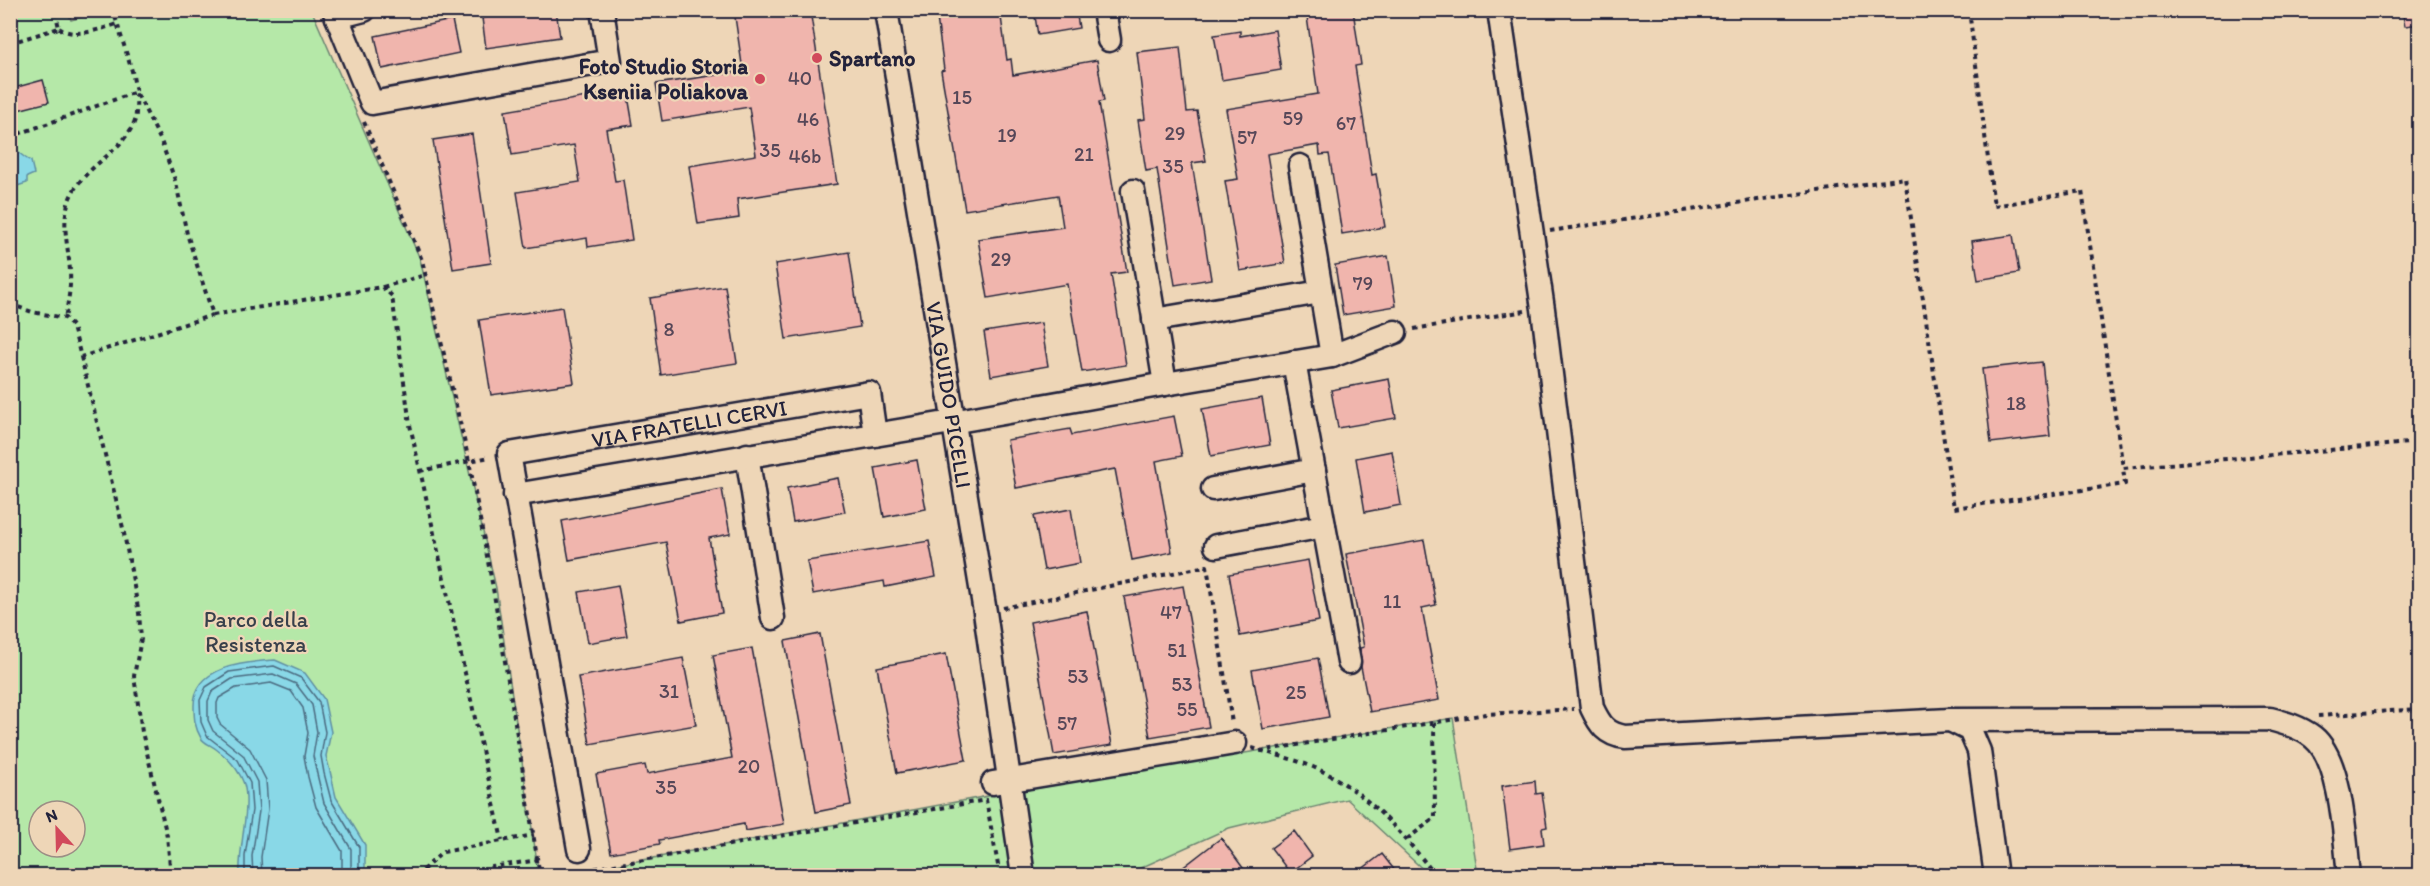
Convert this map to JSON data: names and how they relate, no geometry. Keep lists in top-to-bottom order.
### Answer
{
  "streets": {
    "street": ["VIA GUIDO PICELLI", "VIA FRATELLI CERVI"]
  },
  "crossings": [
    ["VIA GUIDO PICELLI", "VIA FRATELLI CERVI"]
  ],
  "parks": ["Parco della Resistenza"],
  "places": ["Spartano", "Foto Studio Storia Kseniia Poliakova"],
  "house_numbers": [
    "40",
    "15",
    "59",
    "46",
    "67",
    "29",
    "19",
    "57",
    "35",
    "21",
    "46b",
    "35",
    "29",
    "79",
    "8",
    "18",
    "11",
    "47",
    "51",
    "53",
    "53",
    "31",
    "25",
    "55",
    "57",
    "20",
    "35"
  ],
  "north": "top"
}
